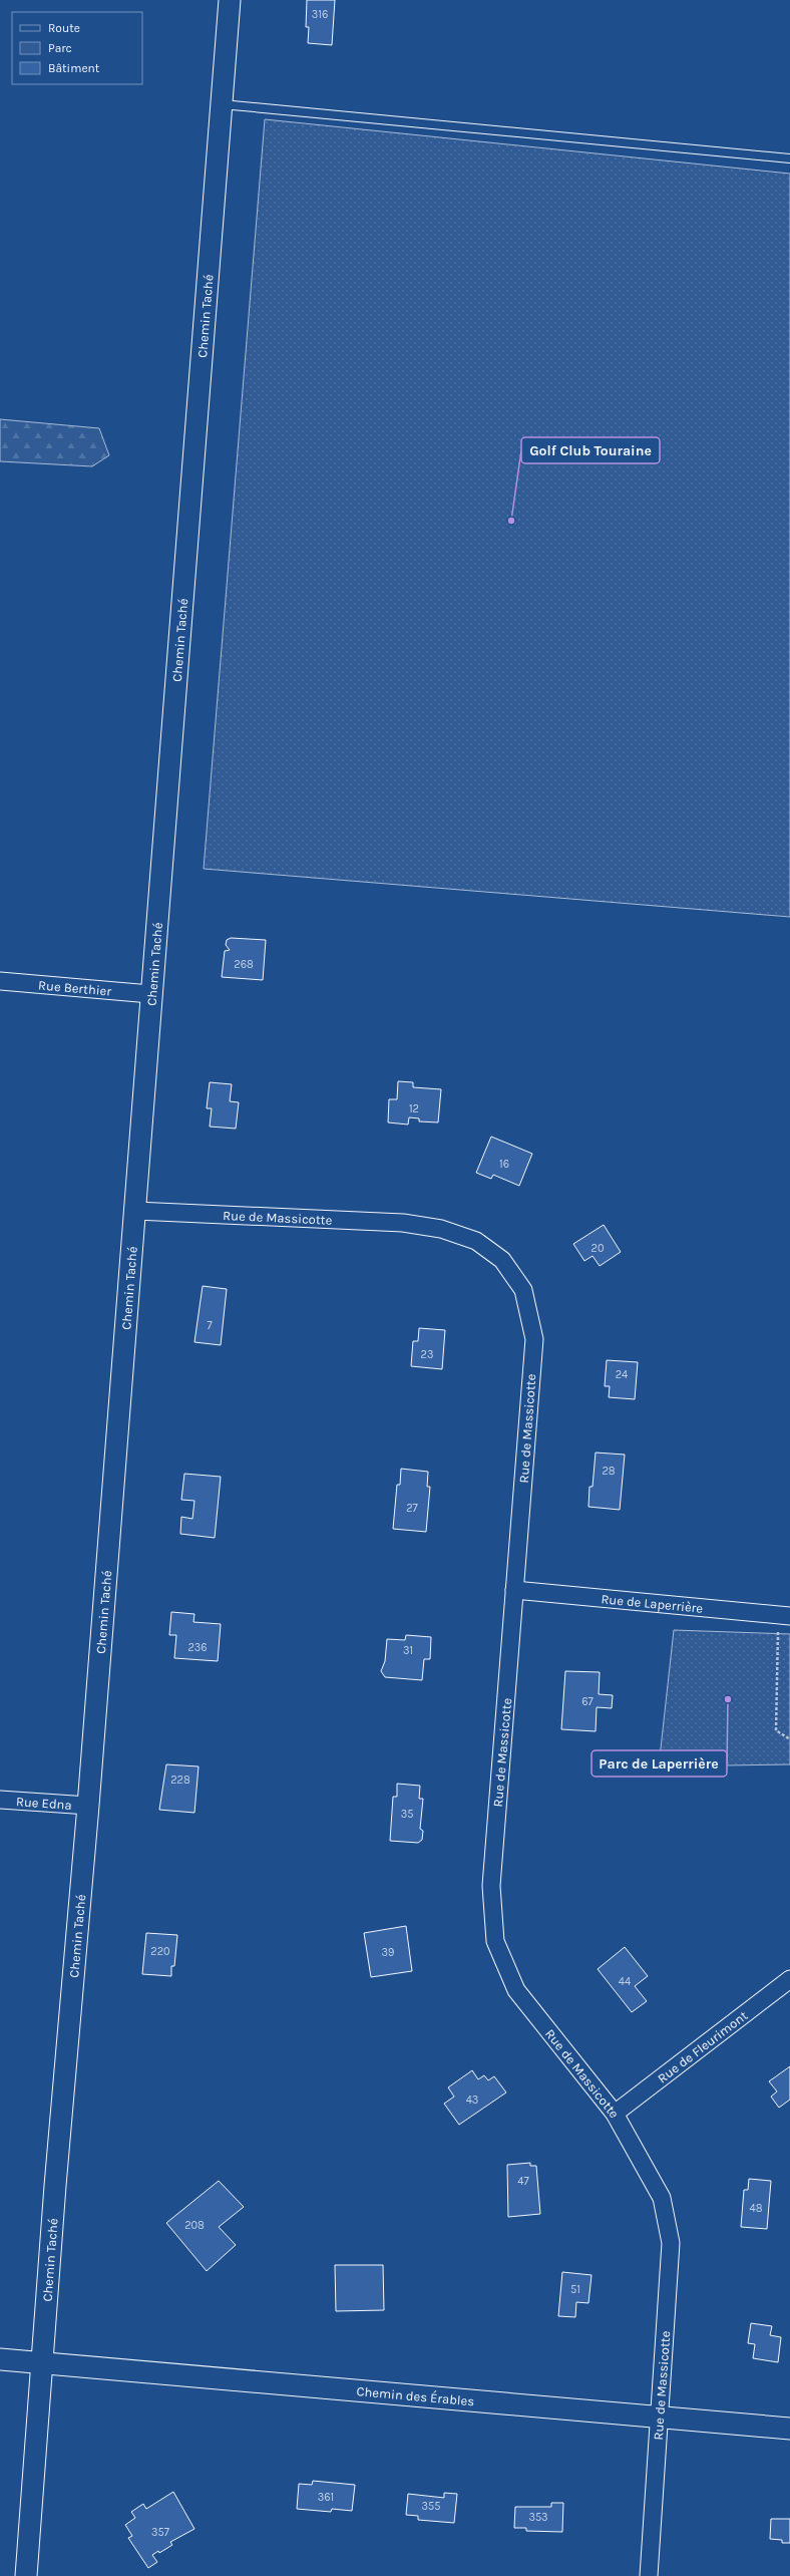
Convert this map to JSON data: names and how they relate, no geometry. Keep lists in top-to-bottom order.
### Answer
{
  "streets": {
    "street": [
      "Chemin Taché",
      "Rue Berthier",
      "Rue de Massicotte",
      "Rue de Laperrière",
      "Rue Edna",
      "Rue de Fleurimont",
      "Chemin des Érables"
    ]
  },
  "crossings": [
    ["Chemin Taché", "Rue Berthier"],
    ["Chemin Taché", "Rue de Massicotte"],
    ["Chemin Taché", "Rue Edna"],
    ["Chemin Taché", "Chemin des Érables"],
    ["Rue de Massicotte", "Rue de Laperrière"],
    ["Rue de Massicotte", "Rue de Fleurimont"],
    ["Rue de Massicotte", "Chemin des Érables"]
  ],
  "places": ["Golf Club Touraine", "Parc de Laperrière"],
  "house_numbers": [
    "316",
    "268",
    "12",
    "16",
    "20",
    "7",
    "23",
    "24",
    "28",
    "27",
    "236",
    "31",
    "67",
    "228",
    "35",
    "220",
    "39",
    "44",
    "43",
    "47",
    "48",
    "208",
    "51",
    "361",
    "355",
    "353",
    "357"
  ],
  "legend": ["Route", "Parc", "Bâtiment"]
}
